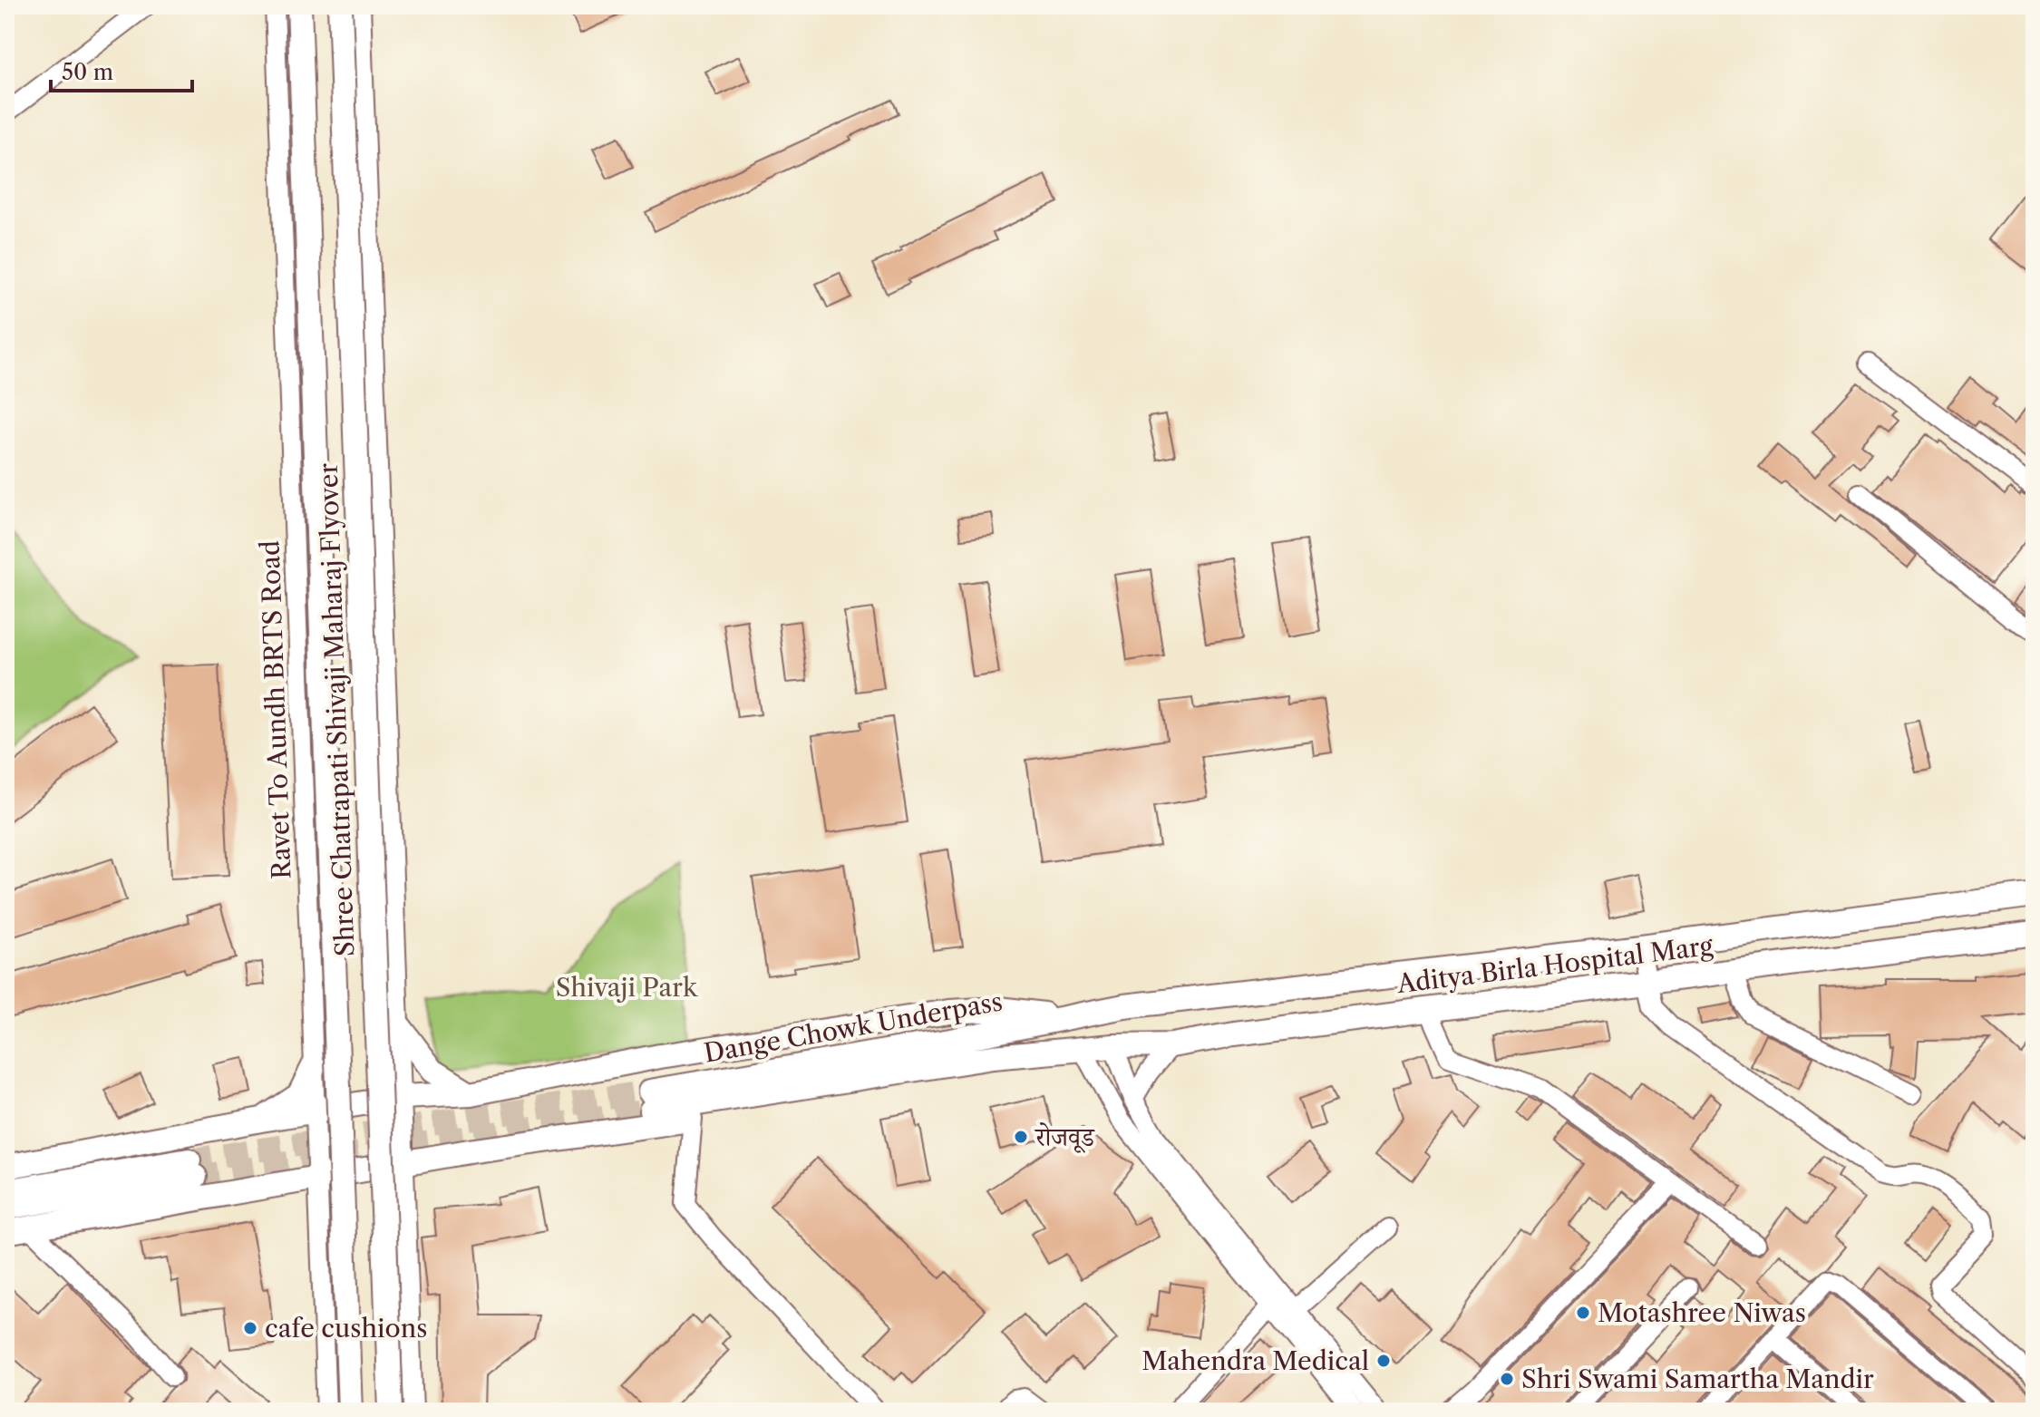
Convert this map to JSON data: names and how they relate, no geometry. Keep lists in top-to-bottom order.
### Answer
{
  "streets": {
    "main road": ["Shree Chatrapati Shivaji Maharaj Flyover", "Aditya Birla Hospital Marg", "Dange Chowk Underpass"],
    "street": ["Ravet To Aundh BRTS Road"]
  },
  "crossings": [
    ["Aditya Birla Hospital Marg", "Dange Chowk Underpass"]
  ],
  "parks": ["Shivaji Park"],
  "places": [
    "रोजवूड",
    "Motashree Niwas",
    "cafe cushions",
    "Mahendra Medical",
    "Shri Swami Samartha Mandir"
  ],
  "scale_bar": "50 m"
}
